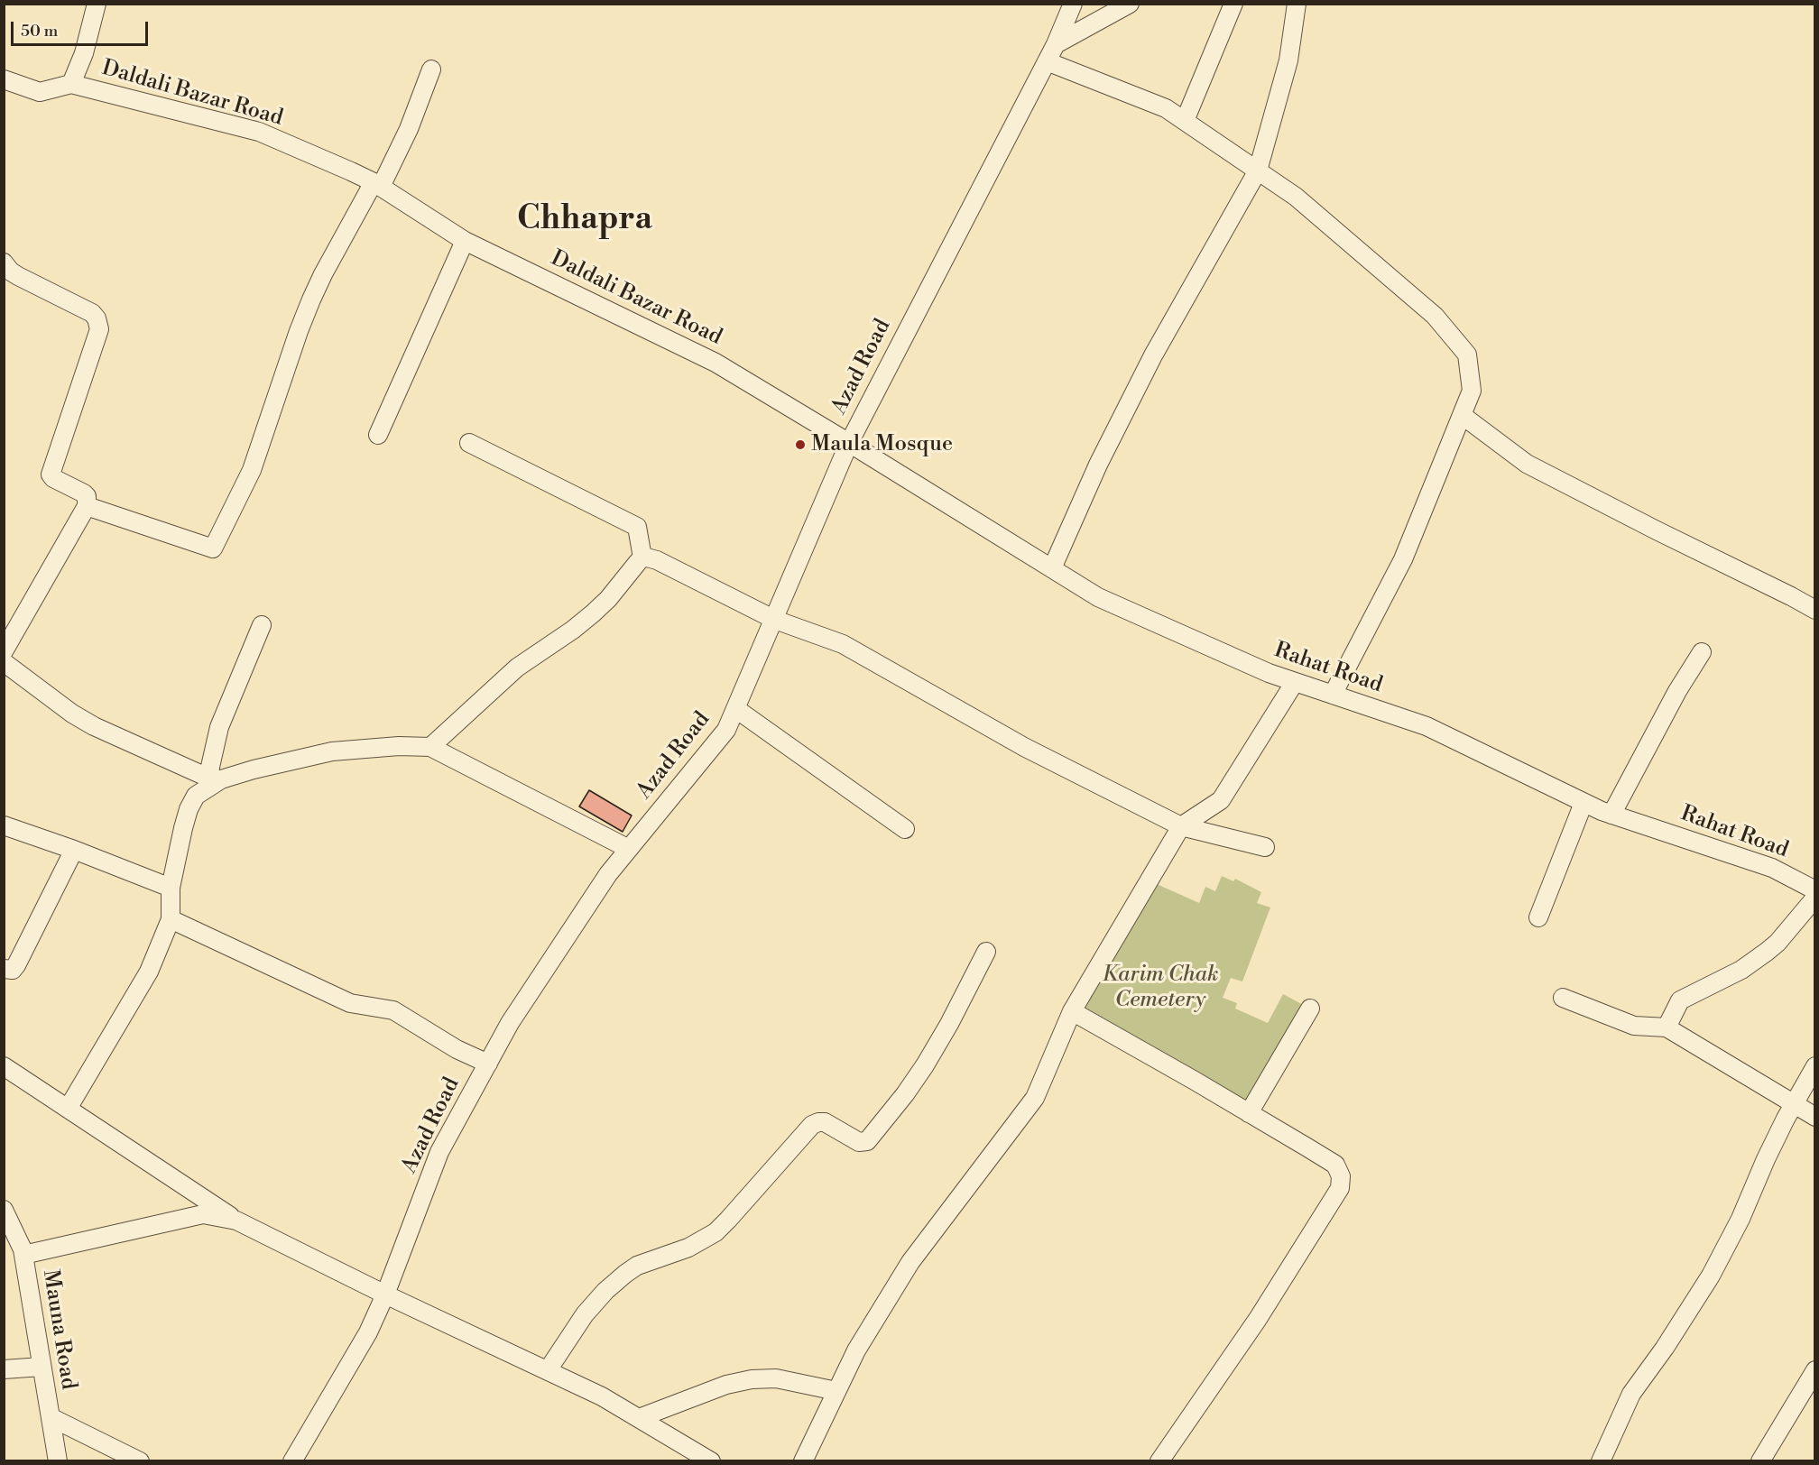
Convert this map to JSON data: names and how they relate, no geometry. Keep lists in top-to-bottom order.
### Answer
{
  "streets": {
    "street": [
      "Daldali Bazar Road",
      "Azad Road",
      "Rahat Road",
      "Mauna Road"
    ]
  },
  "crossings": [
    ["Daldali Bazar Road", "Azad Road"],
    ["Daldali Bazar Road", "Rahat Road"],
    ["Azad Road", "Rahat Road"]
  ],
  "districts": ["Chhapra"],
  "parks": ["Karim Chak Cemetery"],
  "places": ["Maula Mosque"],
  "scale_bar": "50 m"
}
